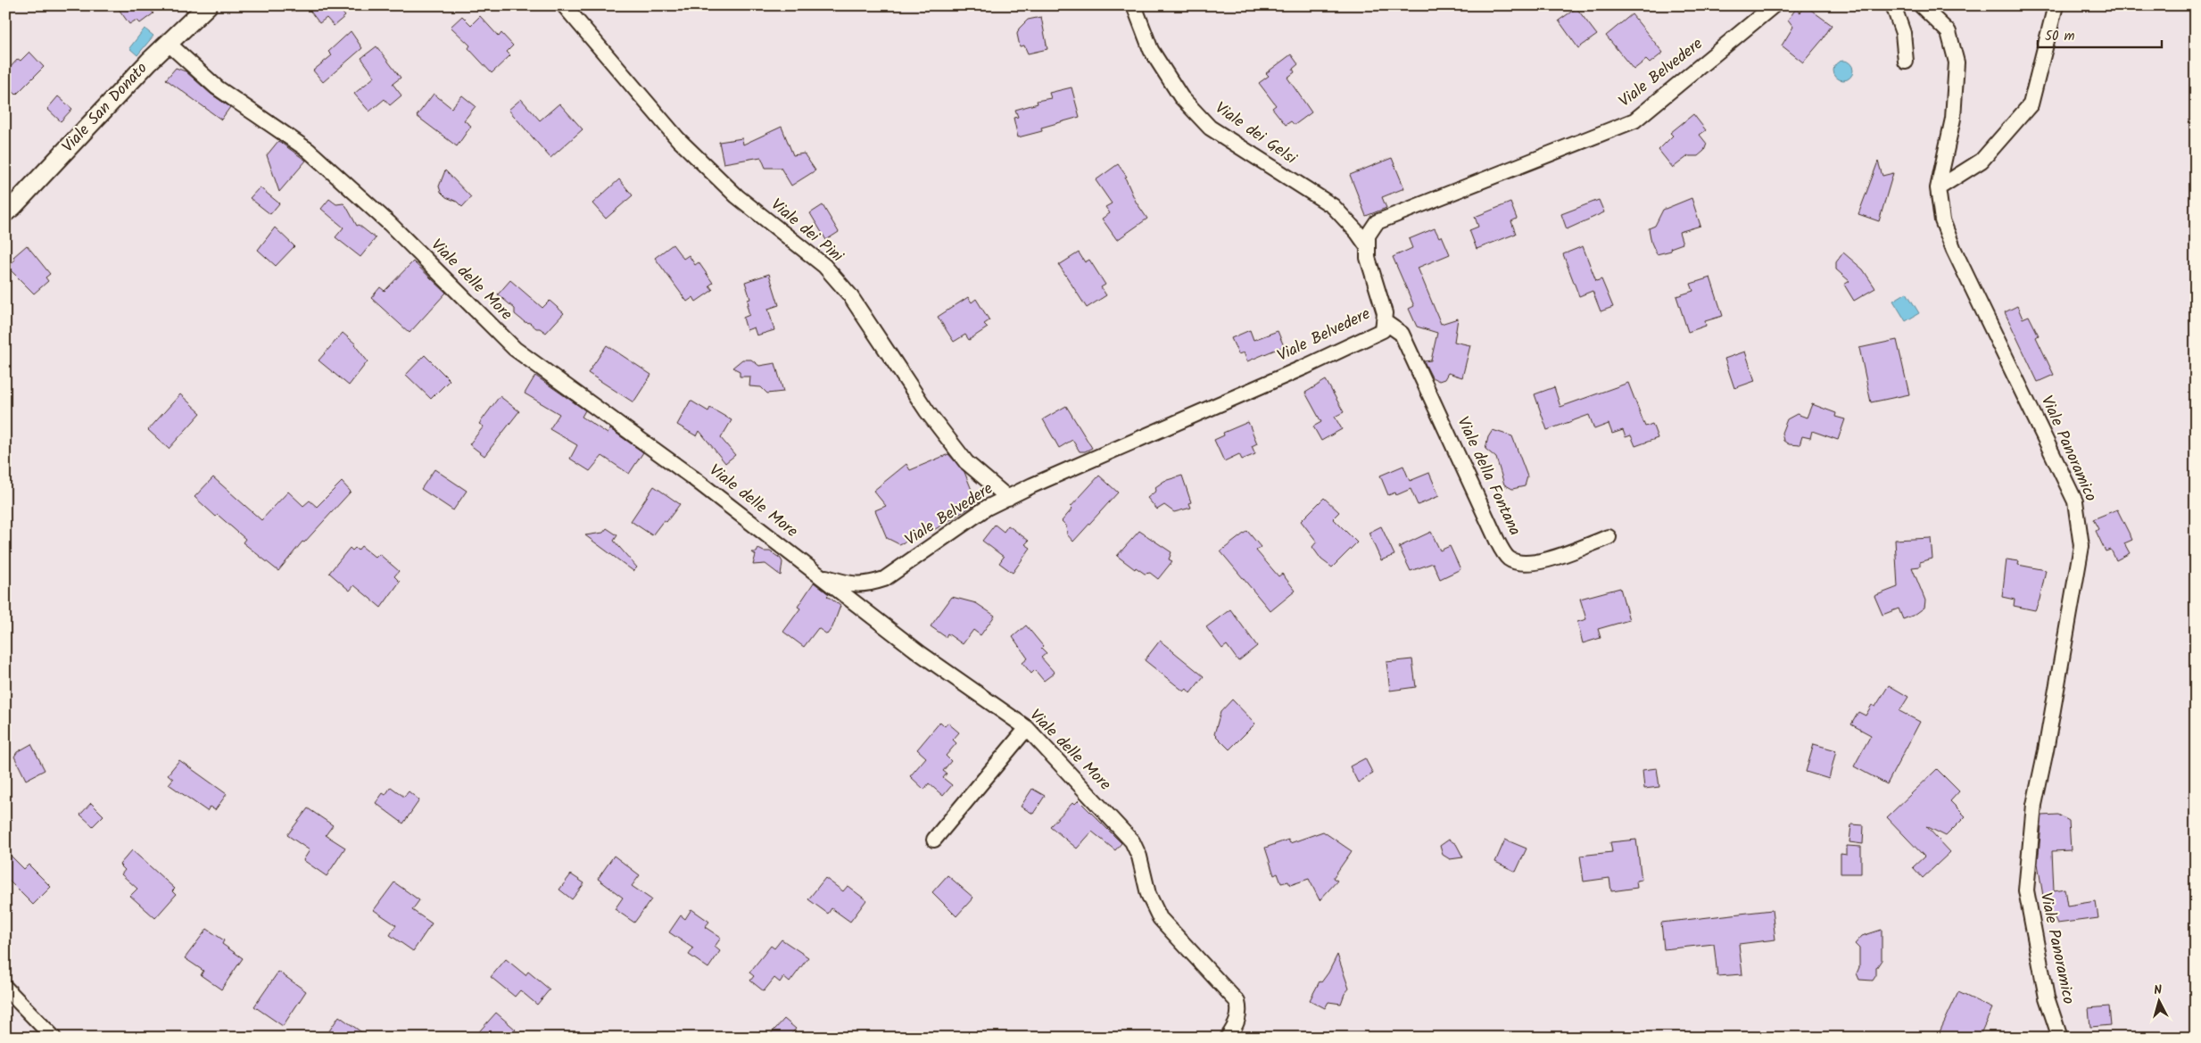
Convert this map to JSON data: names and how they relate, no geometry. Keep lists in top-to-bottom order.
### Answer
{
  "streets": {
    "street": [
      "Viale Belvedere",
      "Viale San Donato",
      "Viale dei Gelsi",
      "Viale dei Pini",
      "Viale delle More",
      "Viale Panoramico",
      "Viale della Fontana"
    ]
  },
  "crossings": [
    ["Viale Belvedere", "Viale dei Gelsi"],
    ["Viale Belvedere", "Viale dei Pini"],
    ["Viale Belvedere", "Viale delle More"],
    ["Viale Belvedere", "Viale della Fontana"],
    ["Viale San Donato", "Viale delle More"]
  ],
  "scale_bar": "50 m",
  "north": "top"
}
